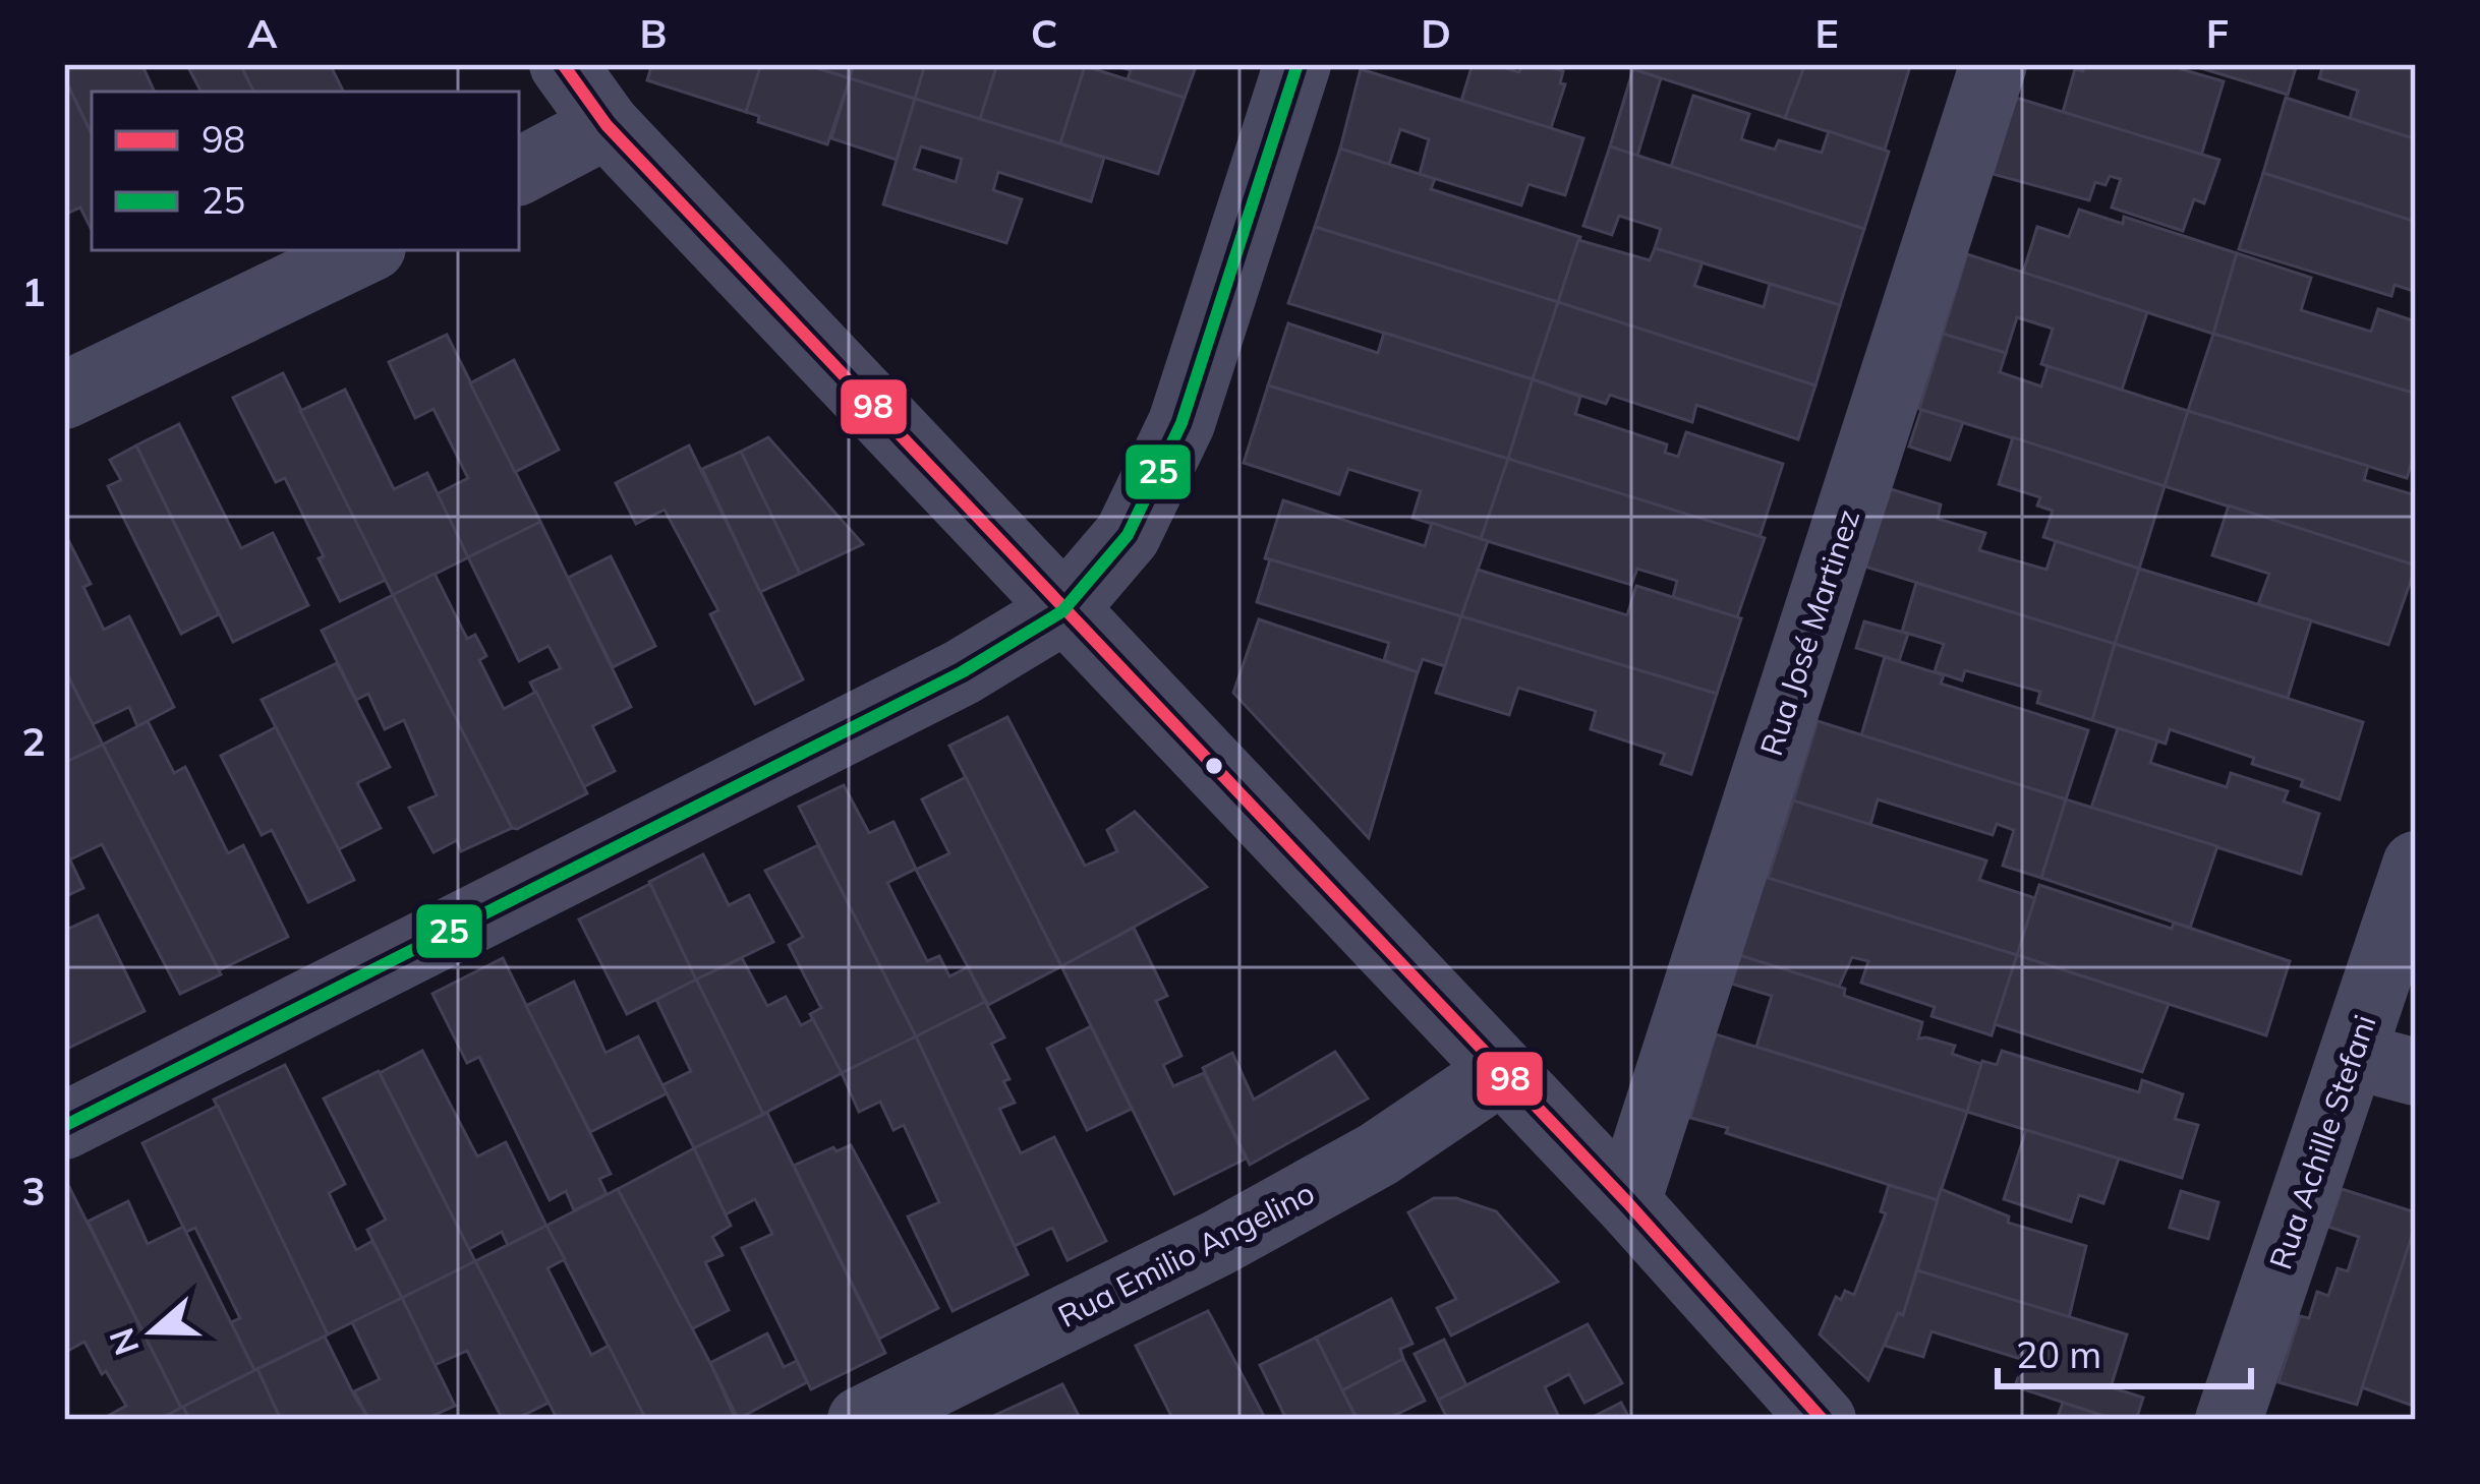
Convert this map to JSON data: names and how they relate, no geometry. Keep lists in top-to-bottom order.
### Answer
{
  "streets": {
    "street": ["Rua José Martinez", "Rua Achille Stefani", "Rua Emilio Angelino"]
  },
  "lines": ["transit line 98", "transit line 25"],
  "legend": ["98", "25"],
  "scale_bar": "20 m",
  "north": "left",
  "grid": {
    "columns": [
      "A",
      "B",
      "C",
      "D",
      "E",
      "F"
    ],
    "rows": ["1", "2", "3"]
  }
}
